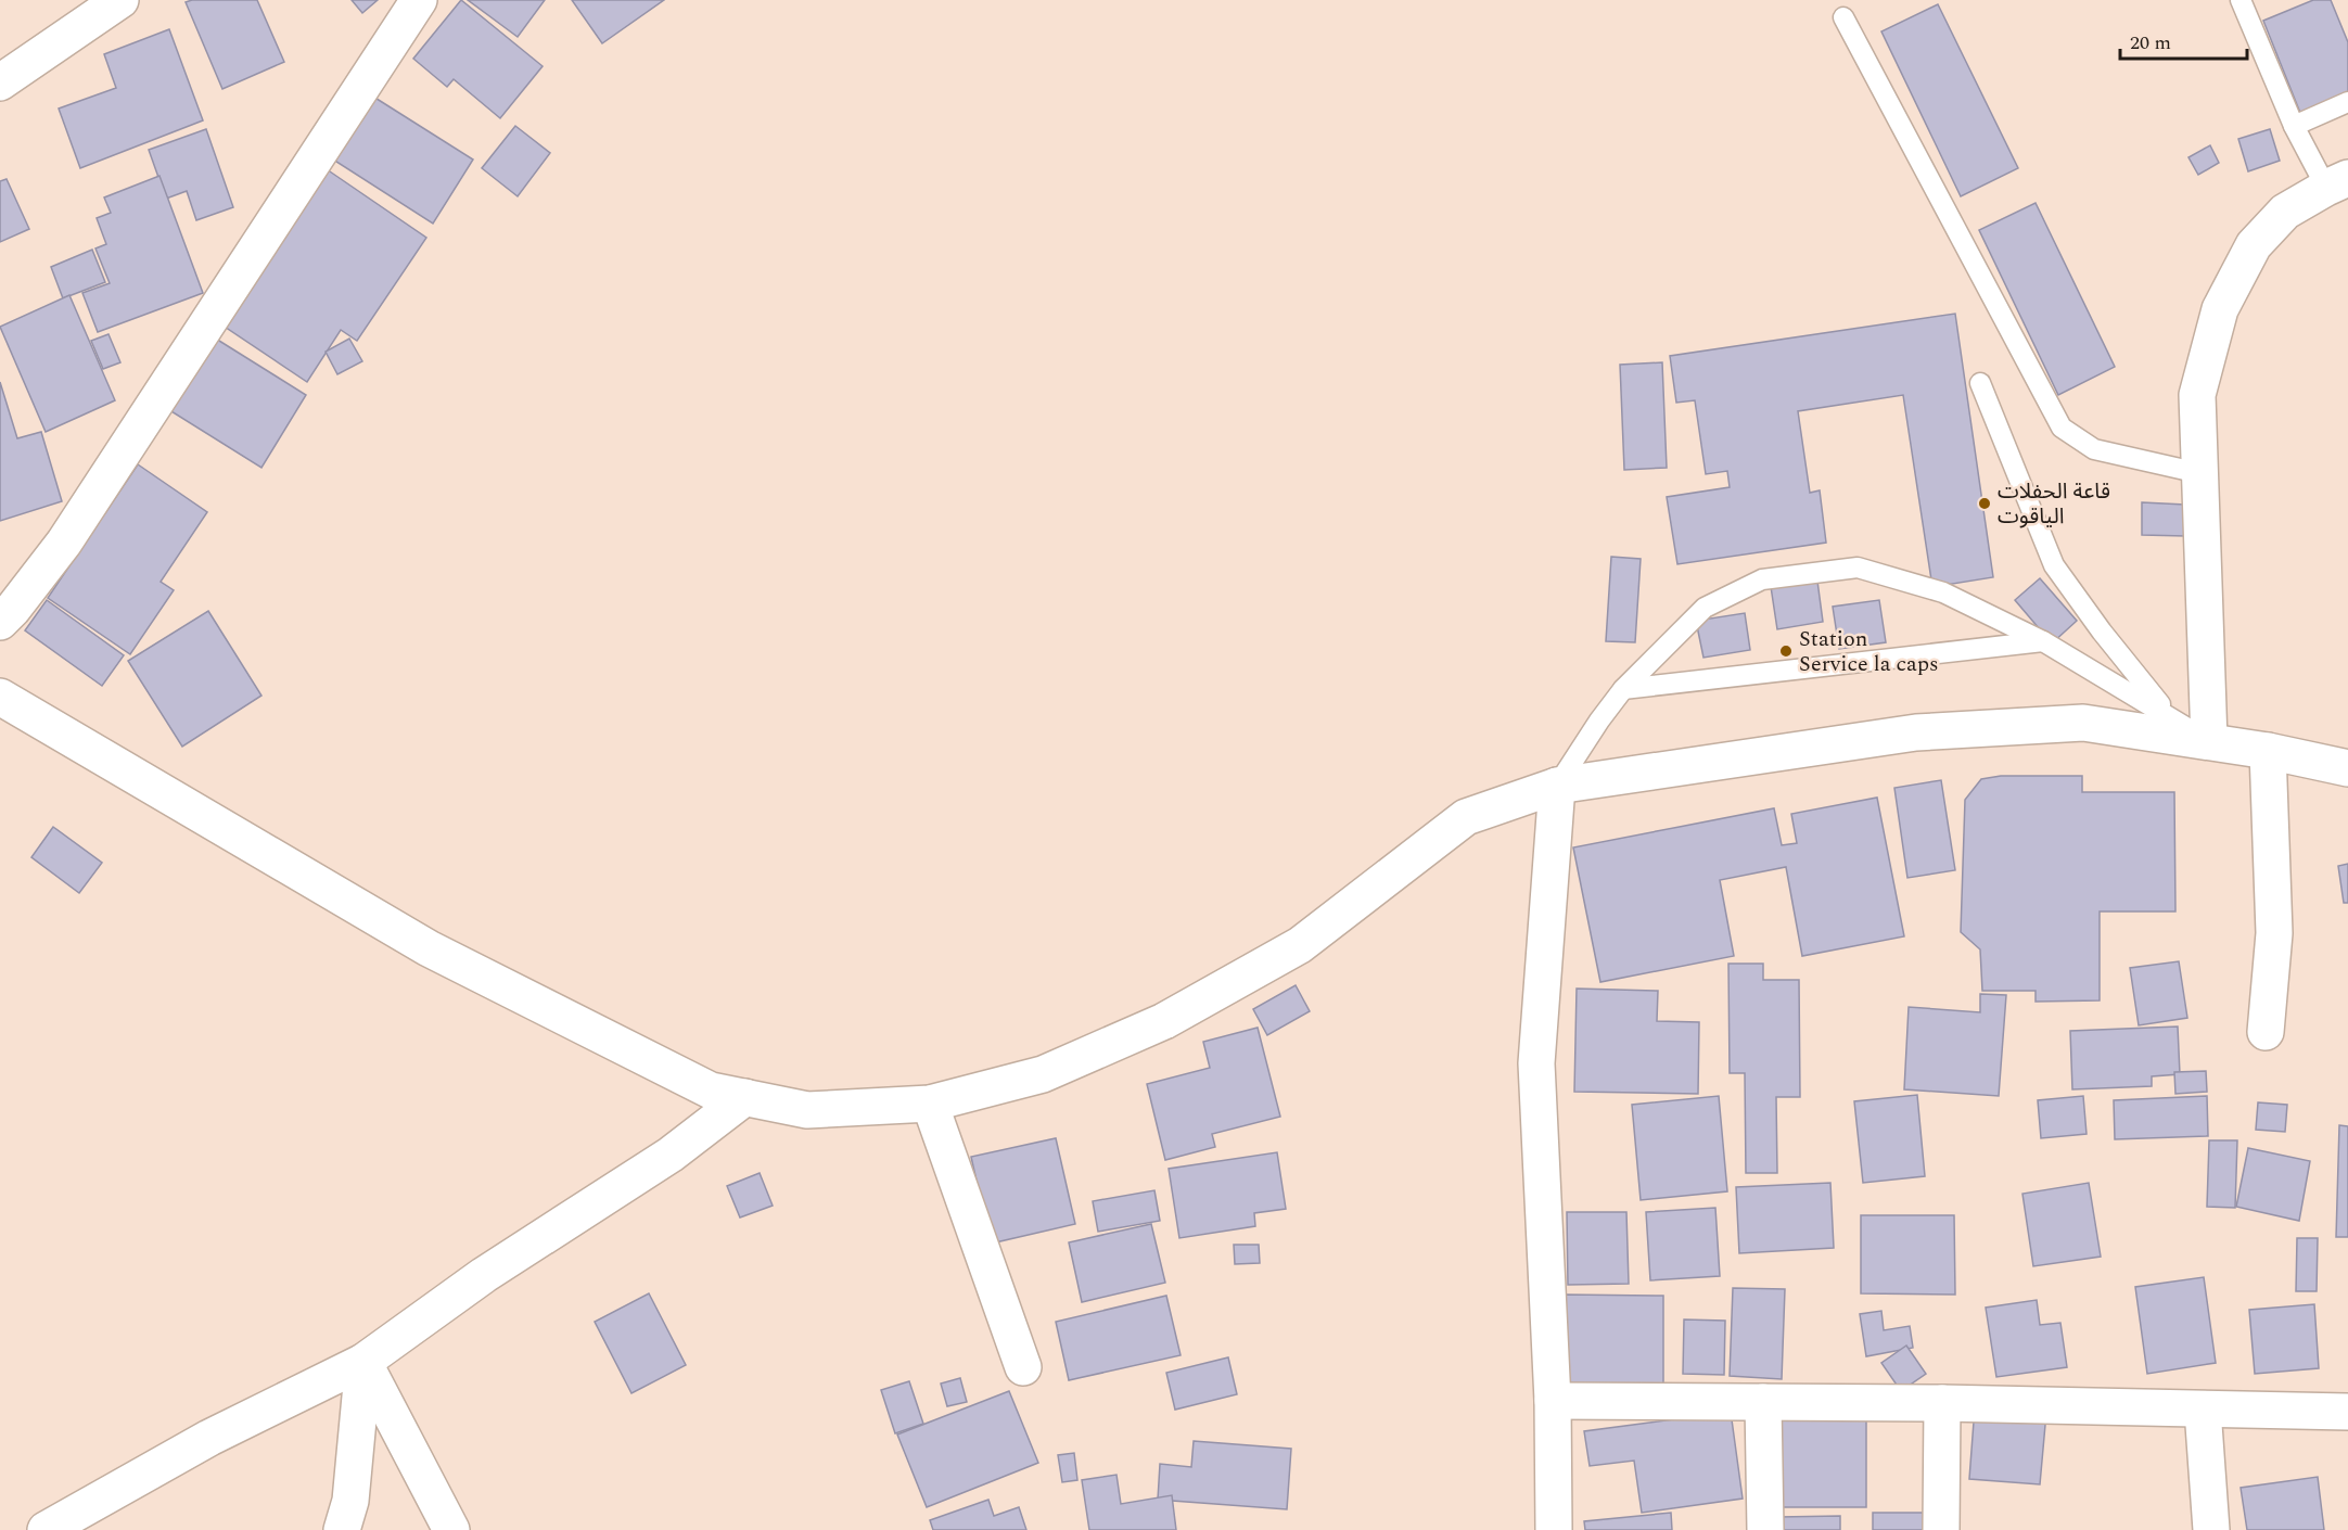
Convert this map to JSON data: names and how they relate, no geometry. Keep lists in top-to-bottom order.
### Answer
{
  "places": ["قاعة الحفلات الياقوت", "Station Service la caps"],
  "scale_bar": "20 m"
}
